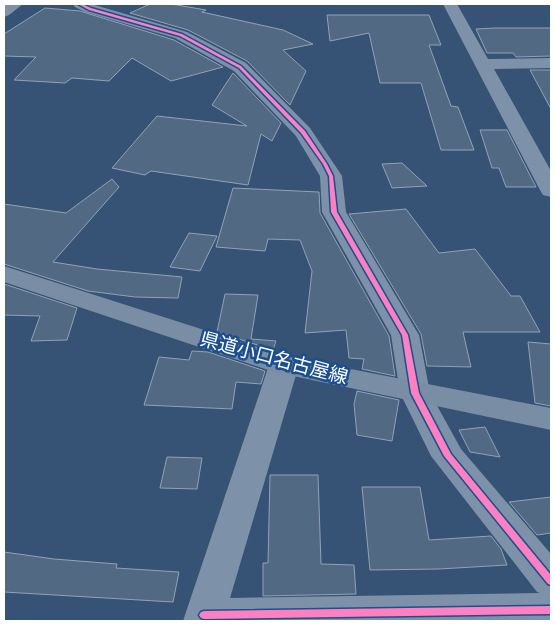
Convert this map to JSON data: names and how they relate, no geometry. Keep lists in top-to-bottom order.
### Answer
{
  "streets": {
    "main road": ["県道小口名古屋線"]
  }
}
